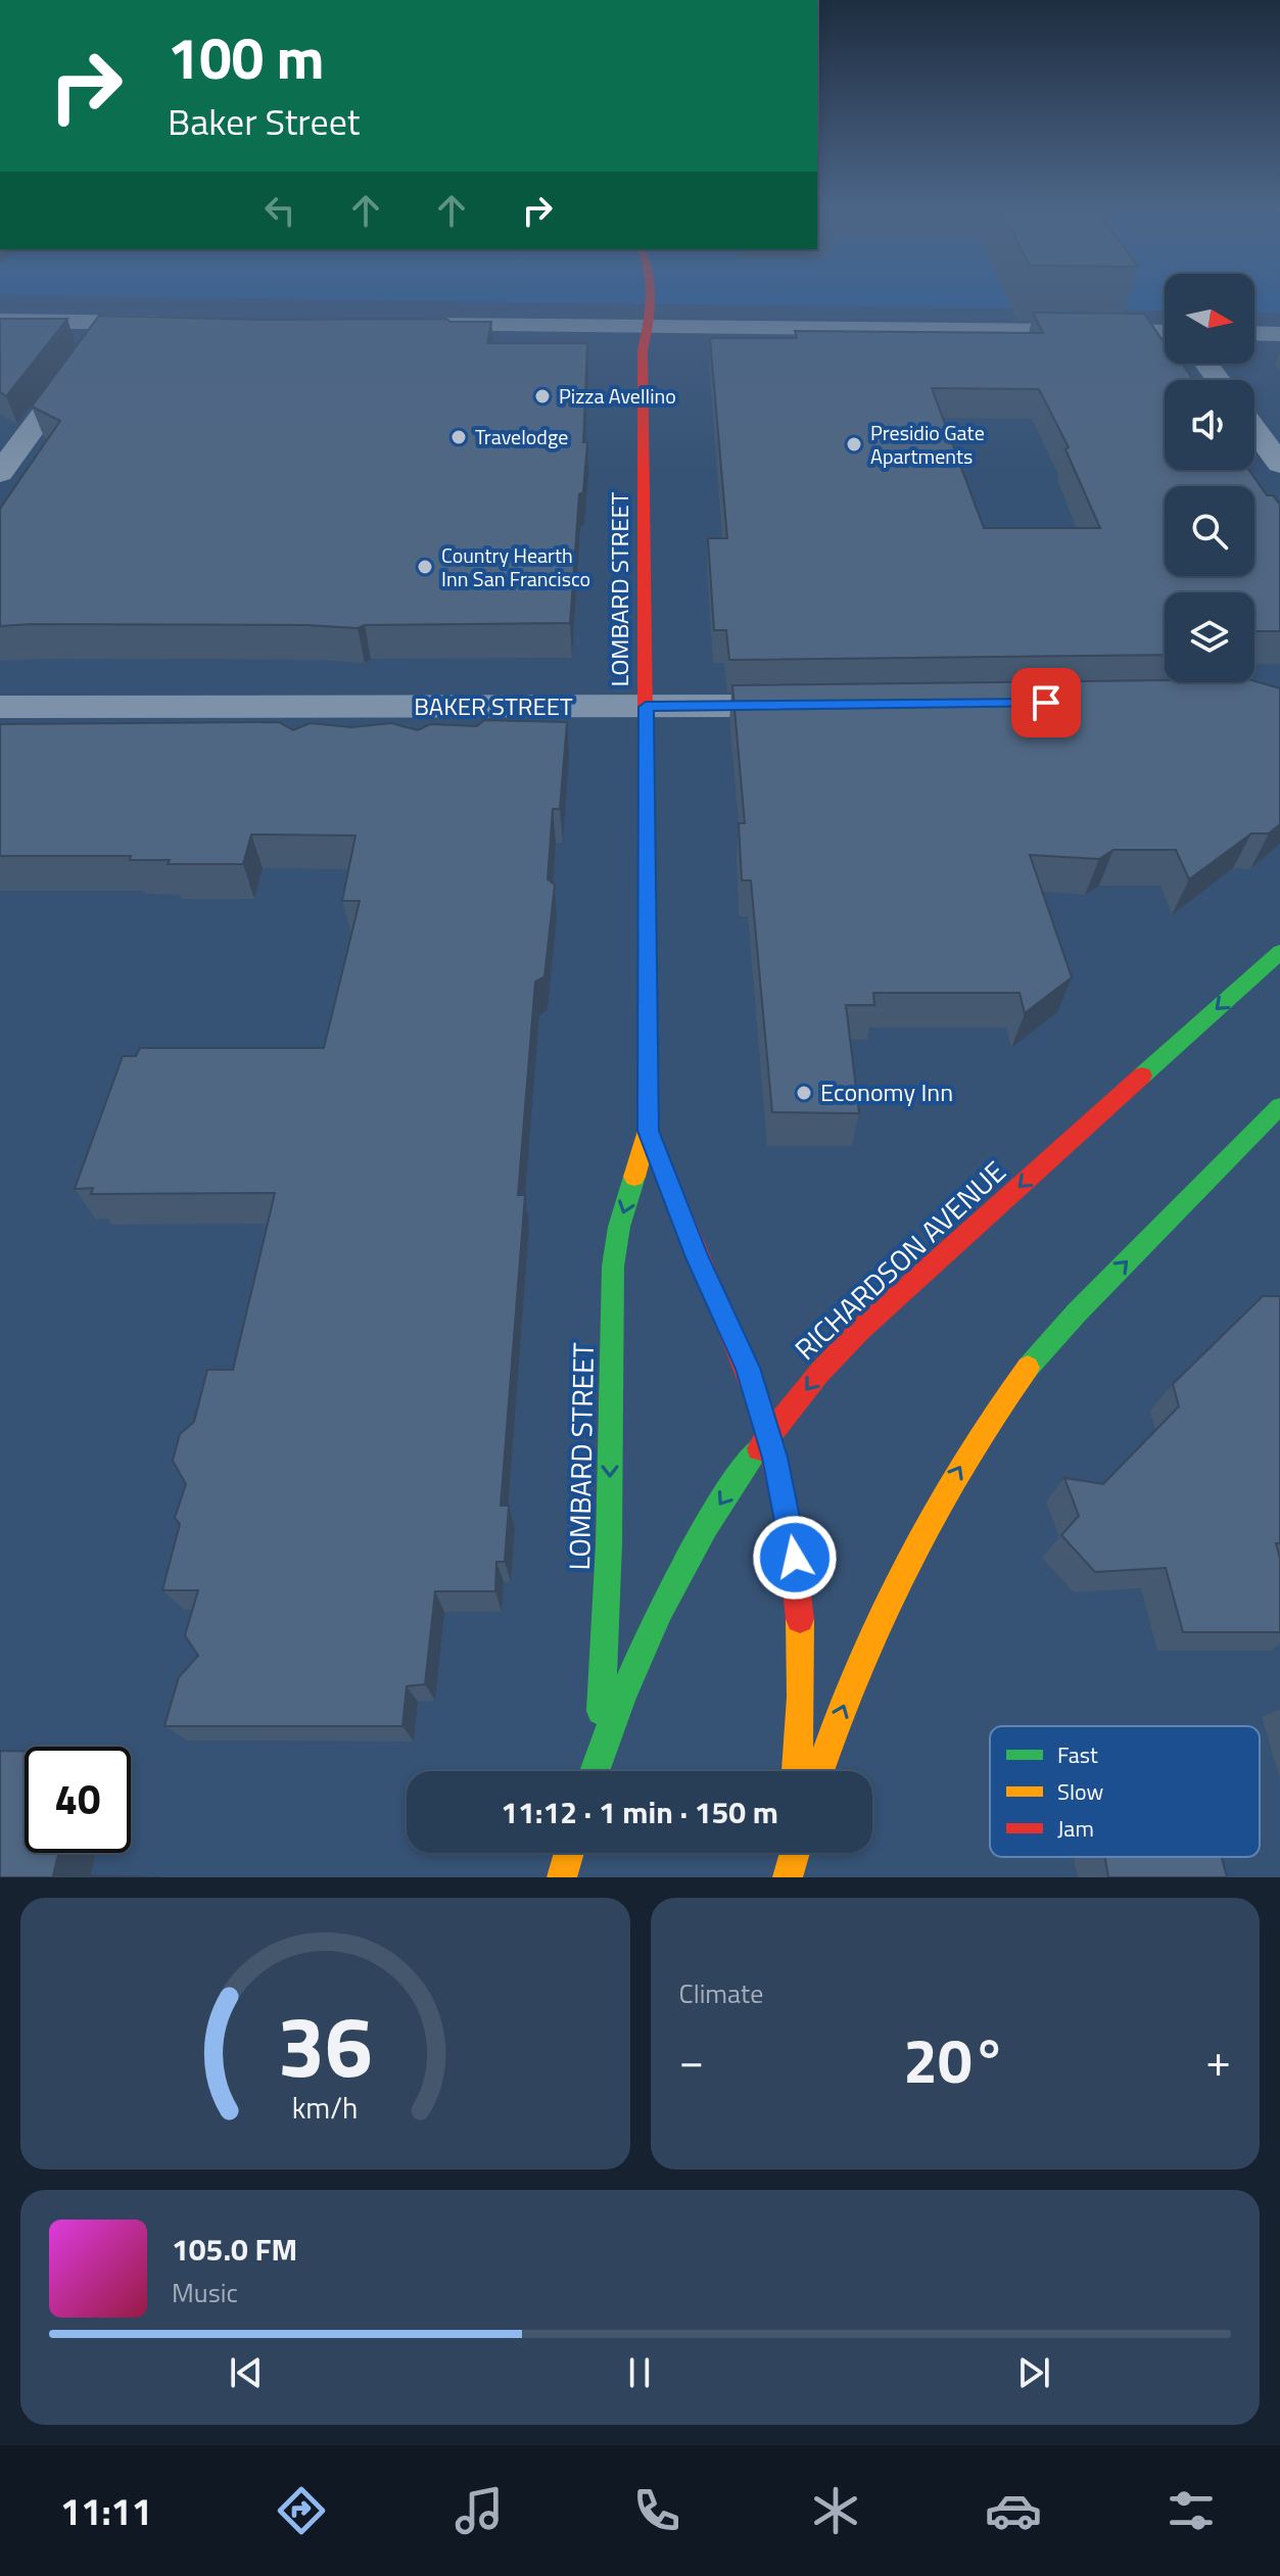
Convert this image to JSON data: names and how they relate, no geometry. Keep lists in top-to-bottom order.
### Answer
{
  "streets": {
    "main road": ["LOMBARD STREET", "RICHARDSON AVENUE"],
    "street": ["BAKER STREET"]
  },
  "crossings": [
    ["LOMBARD STREET", "BAKER STREET"],
    ["LOMBARD STREET", "RICHARDSON AVENUE"]
  ],
  "places": [
    "Pizza Avellino",
    "Travelodge",
    "Presidio Gate Apartments",
    "Country Hearth Inn San Francisco",
    "Economy Inn"
  ],
  "legend": ["Fast", "Slow", "Jam"],
  "north": "right",
  "page": {
    "turn": ["100 m", "Baker Street"],
    "limit": "40",
    "trip": "11:12 · 1 min · 150 m",
    "tile": "Climate",
    "heat": ["−", "20°", "+"],
    "song": ["105.0 FM", "Music"],
    "tabs": "11:11",
    "gauge": ["36", "km/h"]
  }
}
